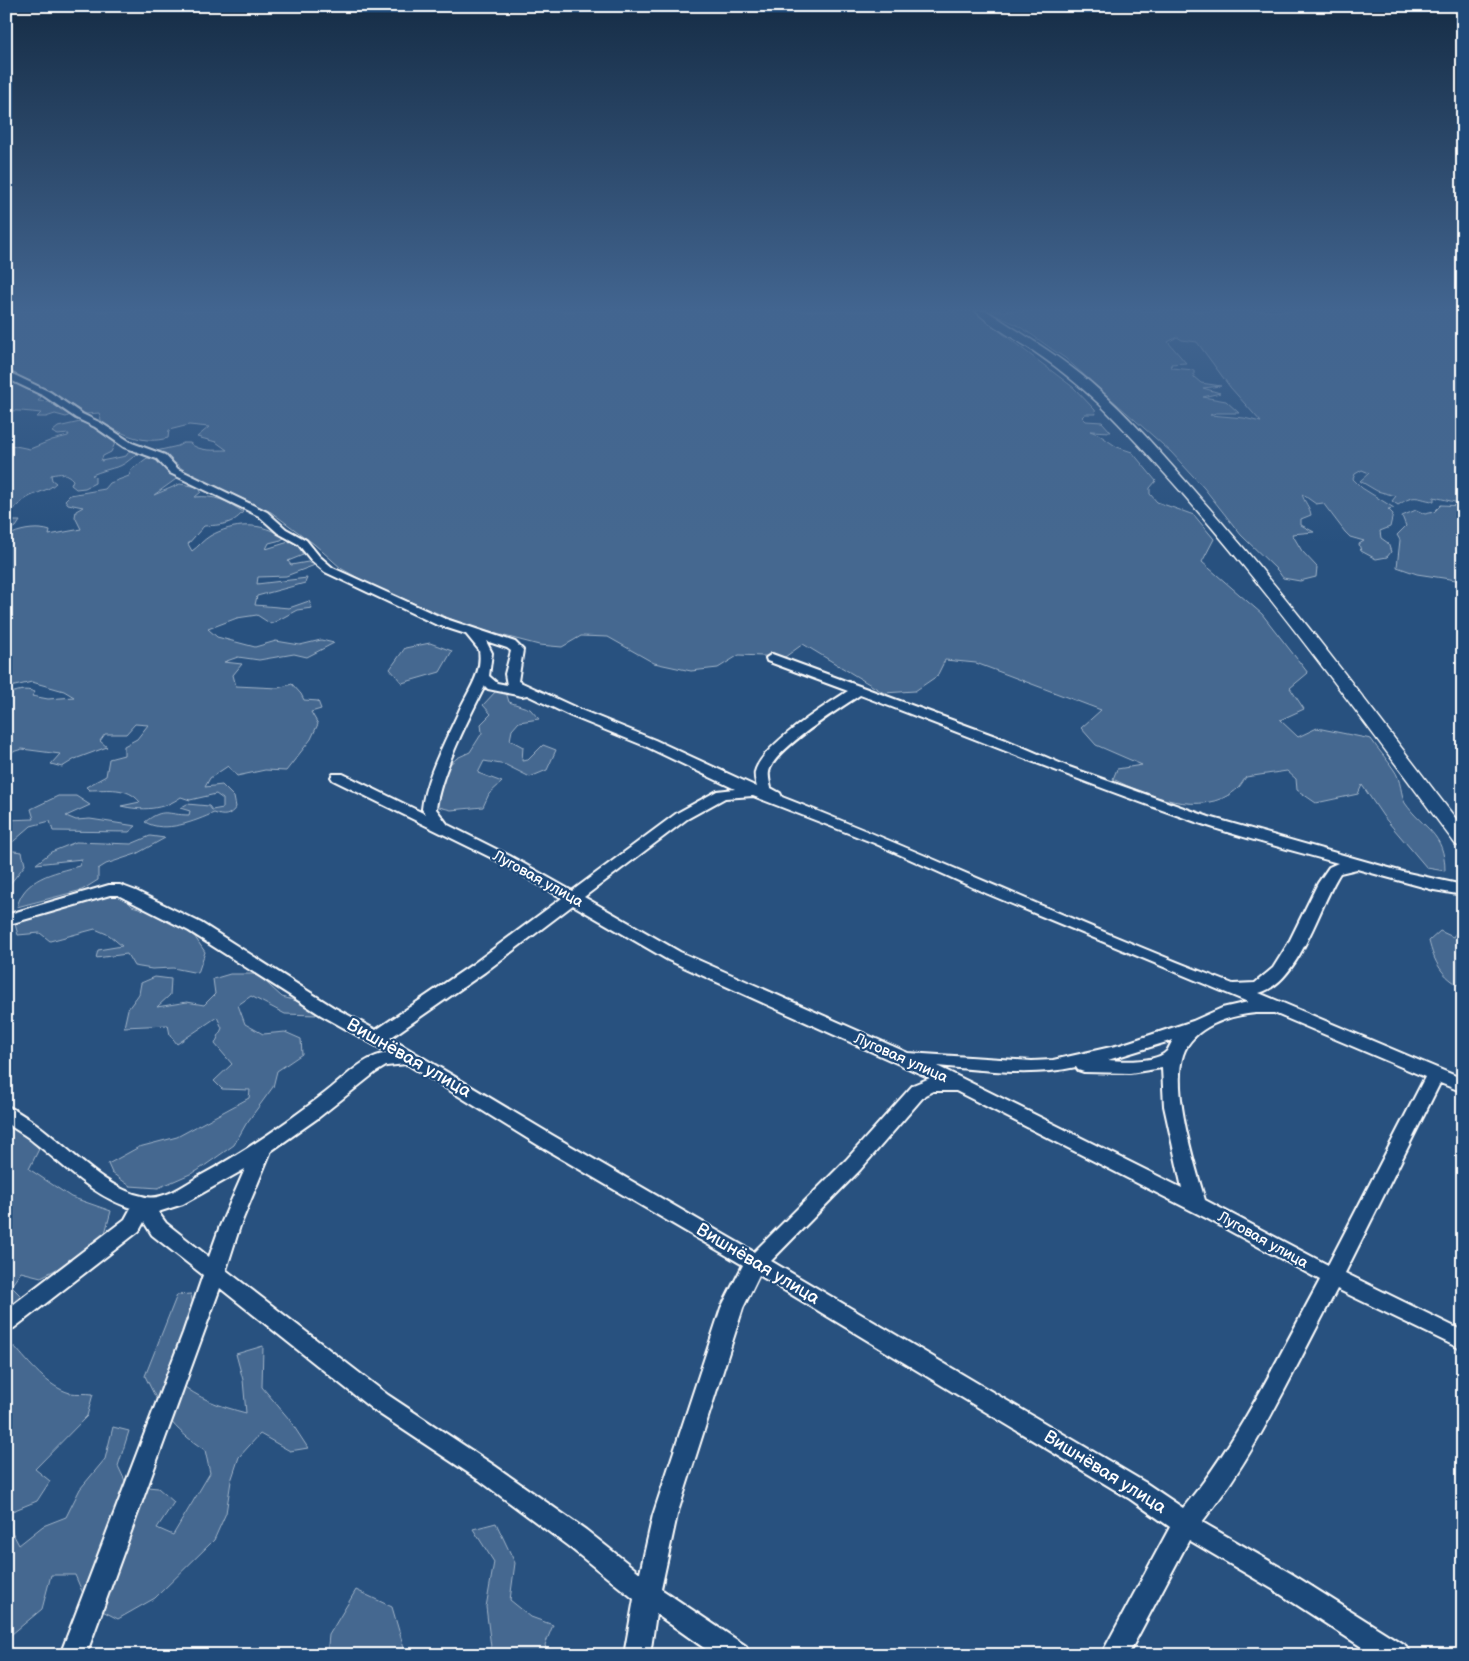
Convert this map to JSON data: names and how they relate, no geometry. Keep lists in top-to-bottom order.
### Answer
{
  "streets": {
    "street": ["Луговая улица", "Вишнёвая улица"]
  }
}
